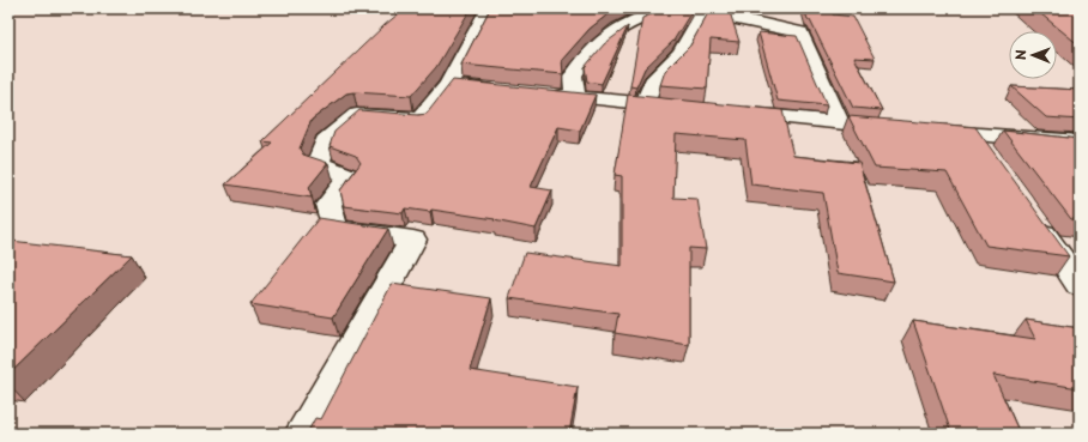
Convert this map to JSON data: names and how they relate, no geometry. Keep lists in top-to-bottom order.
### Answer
{
  "north": "left"
}
